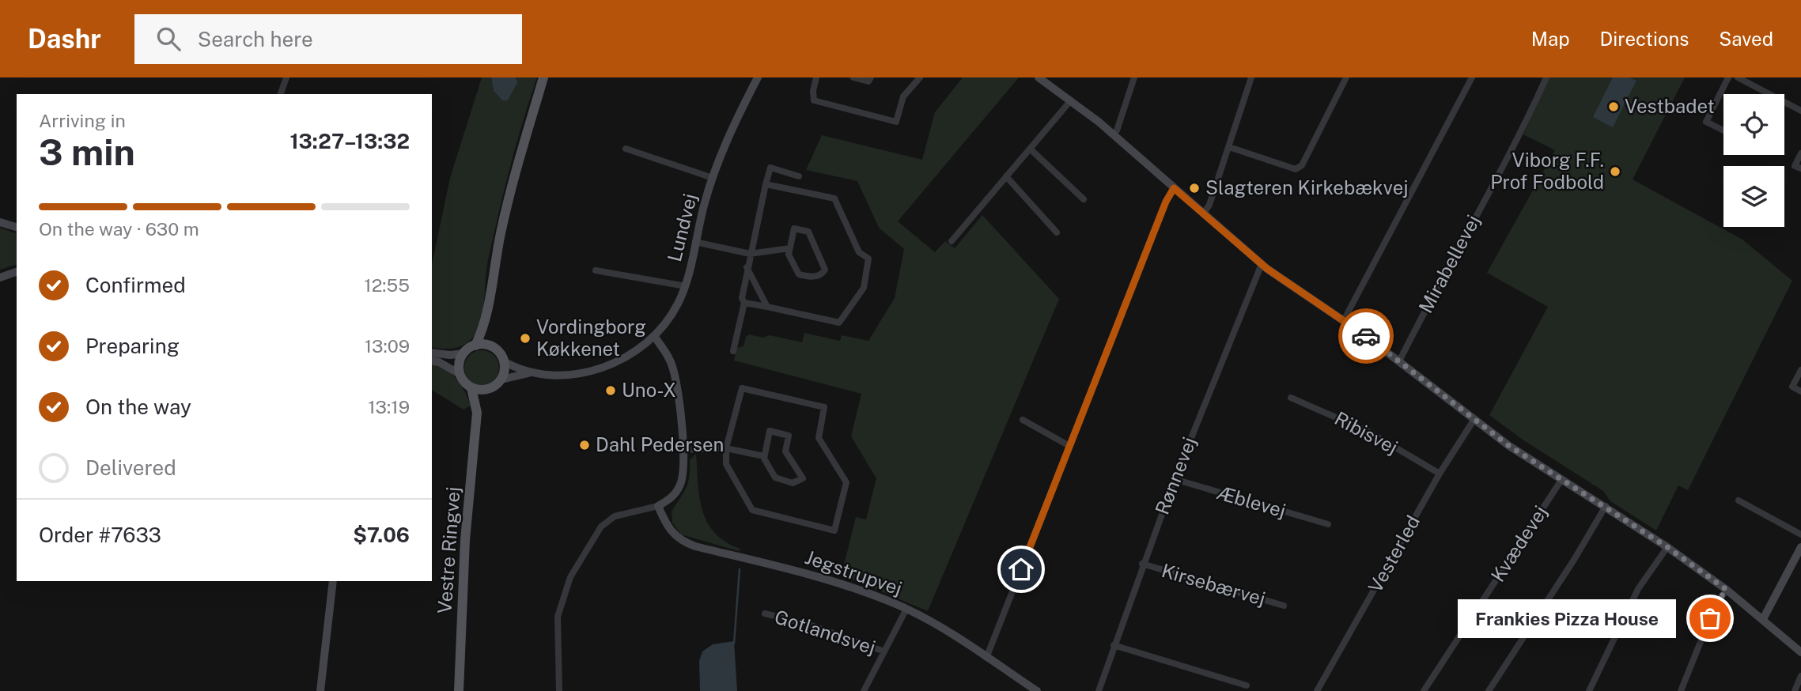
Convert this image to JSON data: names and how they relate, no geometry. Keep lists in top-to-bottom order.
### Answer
{
  "streets": {
    "main road": ["Vestre Ringvej"],
    "street": [
      "Lundvej",
      "Mirabellevej",
      "Ribisvej",
      "Rønnevej",
      "Æblevej",
      "Kvædevej",
      "Vesterled",
      "Jegstrupvej",
      "Kirsebærvej",
      "Gotlandsvej"
    ]
  },
  "crossings": [
    ["Lundvej", "Vestre Ringvej"],
    ["Ribisvej", "Vesterled"],
    ["Rønnevej", "Æblevej"],
    ["Rønnevej", "Kirsebærvej"],
    ["Jegstrupvej", "Gotlandsvej"]
  ],
  "places": [
    "Vestbadet",
    "Viborg F.F. Prof Fodbold",
    "Slagteren Kirkebækvej",
    "Vordingborg Køkkenet",
    "Uno-X",
    "Dahl Pedersen",
    "Frankies Pizza House"
  ],
  "page": {
    "header": "Dashr",
    "search": "Search here",
    "nav": ["Map", "Directions", "Saved"],
    "heading": ["3 min", "Arriving in", "13:27–13:32"],
    "panel": ["Order #7633", "$7.06"],
    "bar": "On the way · 630 m",
    "list": [
      ["Confirmed", "12:55"],
      ["Preparing", "13:09"],
      ["On the way", "13:19"],
      "Delivered"
    ],
    "bubble": "Frankies Pizza House"
  }
}
